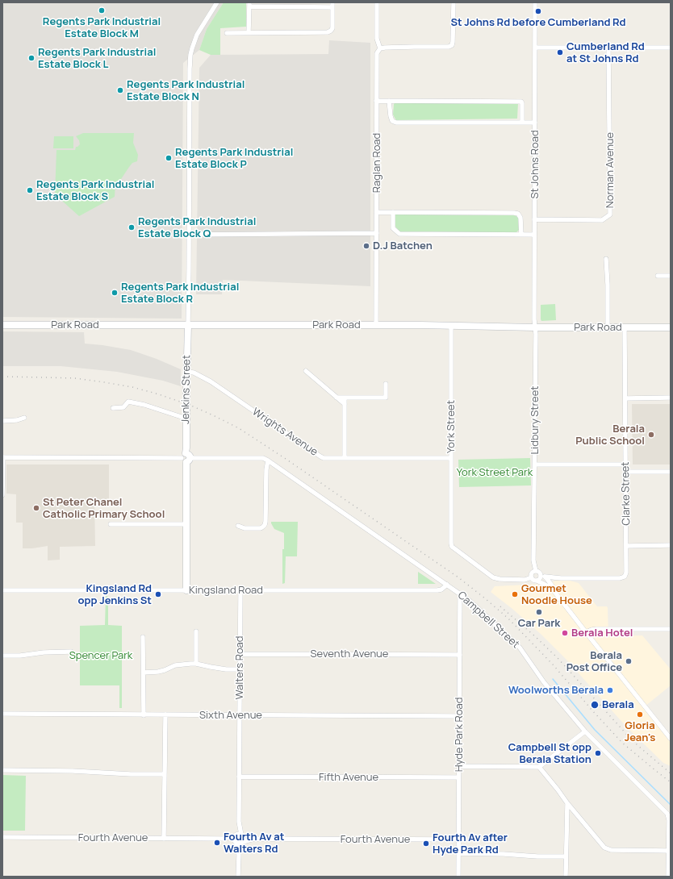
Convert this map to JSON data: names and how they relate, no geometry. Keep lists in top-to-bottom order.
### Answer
{
  "streets": {
    "main road": ["Park Road", "Jenkins Street"],
    "street": [
      "Raglan Road",
      "St Johns Road",
      "Norman Avenue",
      "Lidbury Street",
      "York Street",
      "Wrights Avenue",
      "Clarke Street",
      "Kingsland Road",
      "Campbell Street",
      "Seventh Avenue",
      "Walters Road",
      "Sixth Avenue",
      "Hyde Park Road",
      "Fifth Avenue",
      "Fourth Avenue"
    ]
  },
  "crossings": [
    ["Raglan Road", "Park Road"],
    ["St Johns Road", "Norman Avenue"],
    ["St Johns Road", "Park Road"],
    ["St Johns Road", "Lidbury Street"],
    ["Park Road", "Jenkins Street"],
    ["Park Road", "Lidbury Street"],
    ["Park Road", "York Street"],
    ["Park Road", "Clarke Street"],
    ["Jenkins Street", "Wrights Avenue"],
    ["Jenkins Street", "Kingsland Road"],
    ["Jenkins Street", "Campbell Street"],
    ["Lidbury Street", "York Street"],
    ["Lidbury Street", "Clarke Street"],
    ["York Street", "Wrights Avenue"],
    ["York Street", "Clarke Street"],
    ["Kingsland Road", "Campbell Street"],
    ["Kingsland Road", "Walters Road"],
    ["Campbell Street", "Hyde Park Road"],
    ["Seventh Avenue", "Walters Road"],
    ["Seventh Avenue", "Hyde Park Road"],
    ["Walters Road", "Sixth Avenue"],
    ["Walters Road", "Fifth Avenue"],
    ["Walters Road", "Fourth Avenue"],
    ["Sixth Avenue", "Hyde Park Road"],
    ["Hyde Park Road", "Fifth Avenue"],
    ["Hyde Park Road", "Fourth Avenue"]
  ],
  "parks": ["York Street Park", "Spencer Park"],
  "places": [
    "Regents Park Industrial Estate Block M",
    "St Johns Rd before Cumberland Rd",
    "Cumberland Rd at St Johns Rd",
    "Regents Park Industrial Estate Block L",
    "Regents Park Industrial Estate Block N",
    "Regents Park Industrial Estate Block P",
    "Regents Park Industrial Estate Block S",
    "Regents Park Industrial Estate Block Q",
    "D.J Batchen",
    "Regents Park Industrial Estate Block R",
    "Berala Public School",
    "St Peter Chanel Catholic Primary School",
    "Kingsland Rd opp Jenkins St",
    "Gourmet Noodle House",
    "Car Park",
    "Berala Hotel",
    "Berala Post Office",
    "Woolworths Berala",
    "Berala",
    "Gloria Jean's",
    "Campbell St opp Berala Station",
    "Fourth Av at Walters Rd",
    "Fourth Av after Hyde Park Rd"
  ]
}
